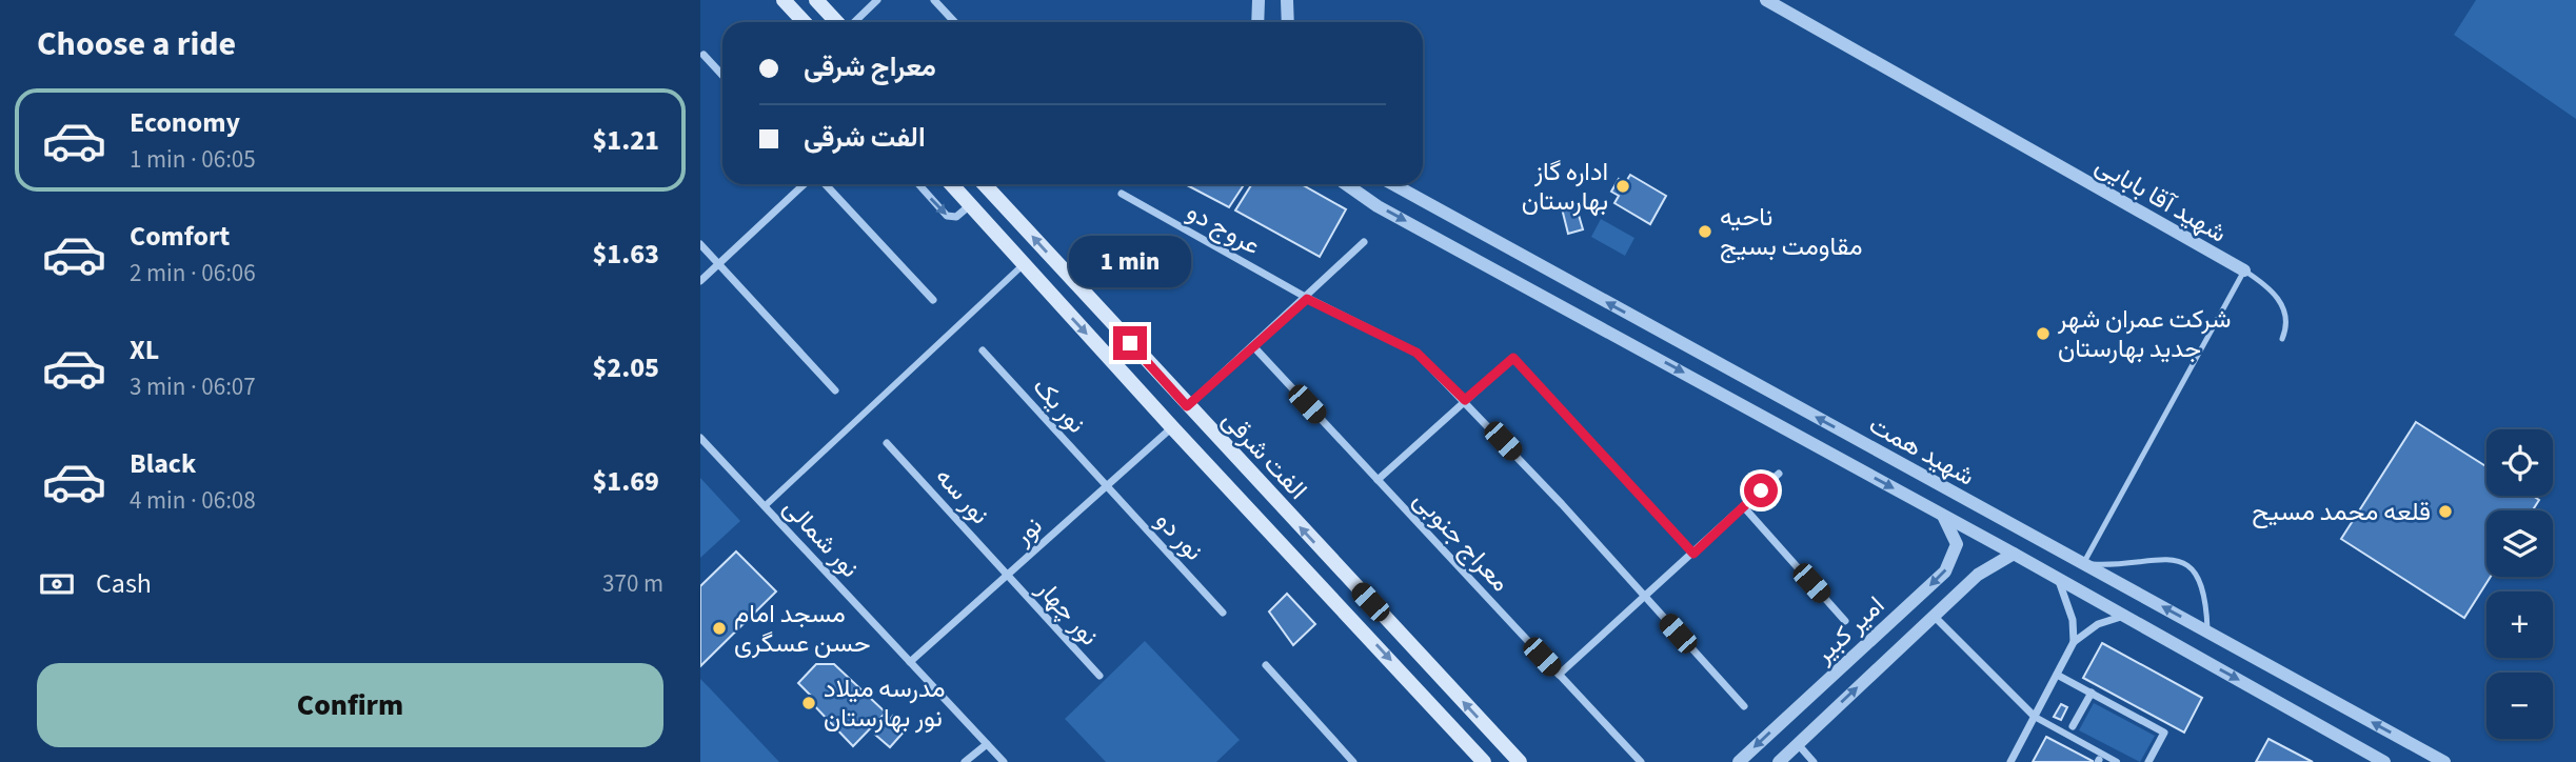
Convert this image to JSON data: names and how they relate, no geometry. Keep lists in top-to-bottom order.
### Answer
{
  "streets": {
    "main road": ["الفت شرقی"],
    "street": [
      "شهید آقا بابایی",
      "عروج دو",
      "نور یک",
      "شهید همت",
      "نور سه",
      "نور",
      "نور دو",
      "نور شمالی",
      "معراج جنوبی",
      "نور چهار",
      "امیر کبیر"
    ]
  },
  "crossings": [
    ["شهید آقا بابایی", "شهید همت"],
    ["نور یک", "نور"],
    ["نور یک", "نور دو"],
    ["شهید همت", "امیر کبیر"],
    ["الفت شرقی", "نور"],
    ["نور سه", "نور"],
    ["نور سه", "نور چهار"],
    ["نور", "نور دو"],
    ["نور", "نور شمالی"],
    ["نور", "نور چهار"]
  ],
  "places": [
    "اداره گاز بهارستان",
    "ناحیه مقاومت بسیج",
    "شرکت عمران شهر جدید بهارستان",
    "قلعه محمد مسیح",
    "مسجد امام حسن عسگری",
    "مدرسه میلاد نور بهارستان"
  ],
  "page": {
    "heading": "Choose a ride",
    "banner": ["معراج شرقی", "الفت شرقی"],
    "list": [
      {
        "name": "Economy",
        "note": "1 min · 06:05",
        "value": "$1.21"
      },
      {
        "name": "Comfort",
        "note": "2 min · 06:06",
        "value": "$1.63"
      },
      {
        "name": "XL",
        "note": "3 min · 06:07",
        "value": "$2.05"
      },
      {
        "name": "Black",
        "note": "4 min · 06:08",
        "value": "$1.69"
      }
    ],
    "bubble": "1 min",
    "map_buttons": ["+", "−"],
    "pay": ["Cash", "370 m"],
    "buttons": "Confirm"
  }
}
